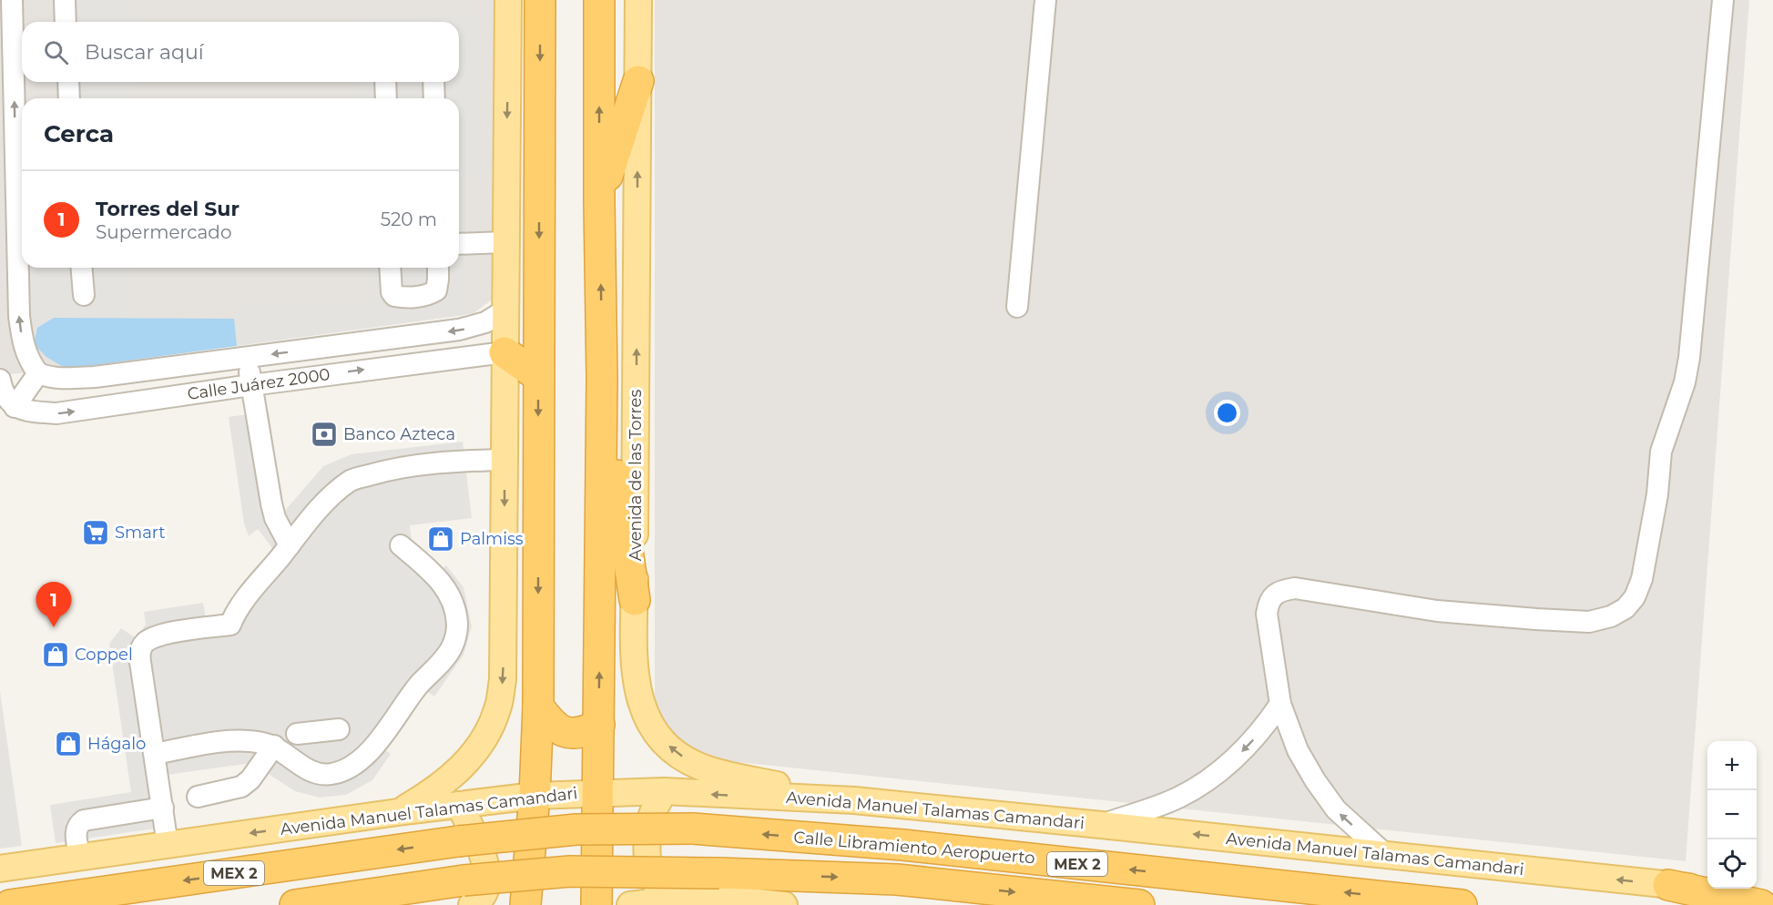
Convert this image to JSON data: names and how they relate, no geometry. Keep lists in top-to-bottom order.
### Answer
{
  "streets": {
    "highway": ["Avenida de las Torres", "Calle Libramiento Aeropuerto", "MEX 2"],
    "main road": ["Avenida Manuel Talamas Camandari"],
    "street": ["Calle Juárez 2000"]
  },
  "crossings": [
    ["Avenida de las Torres", "Avenida Manuel Talamas Camandari"],
    ["Calle Libramiento Aeropuerto", "MEX 2"]
  ],
  "one_way": ["Avenida Manuel Talamas Camandari"],
  "places": {
    "bank": ["Banco Azteca"],
    "supermarket": ["Smart"],
    "shop": ["Palmiss", "Coppel", "Hágalo"]
  },
  "page": {
    "search": "Buscar aquí",
    "heading": "Cerca",
    "list": [
      {
        "mark": "1",
        "name": "Torres del Sur",
        "note": "Supermercado",
        "value": "520 m"
      }
    ],
    "pins": "1",
    "map_buttons": ["+", "−"]
  }
}
